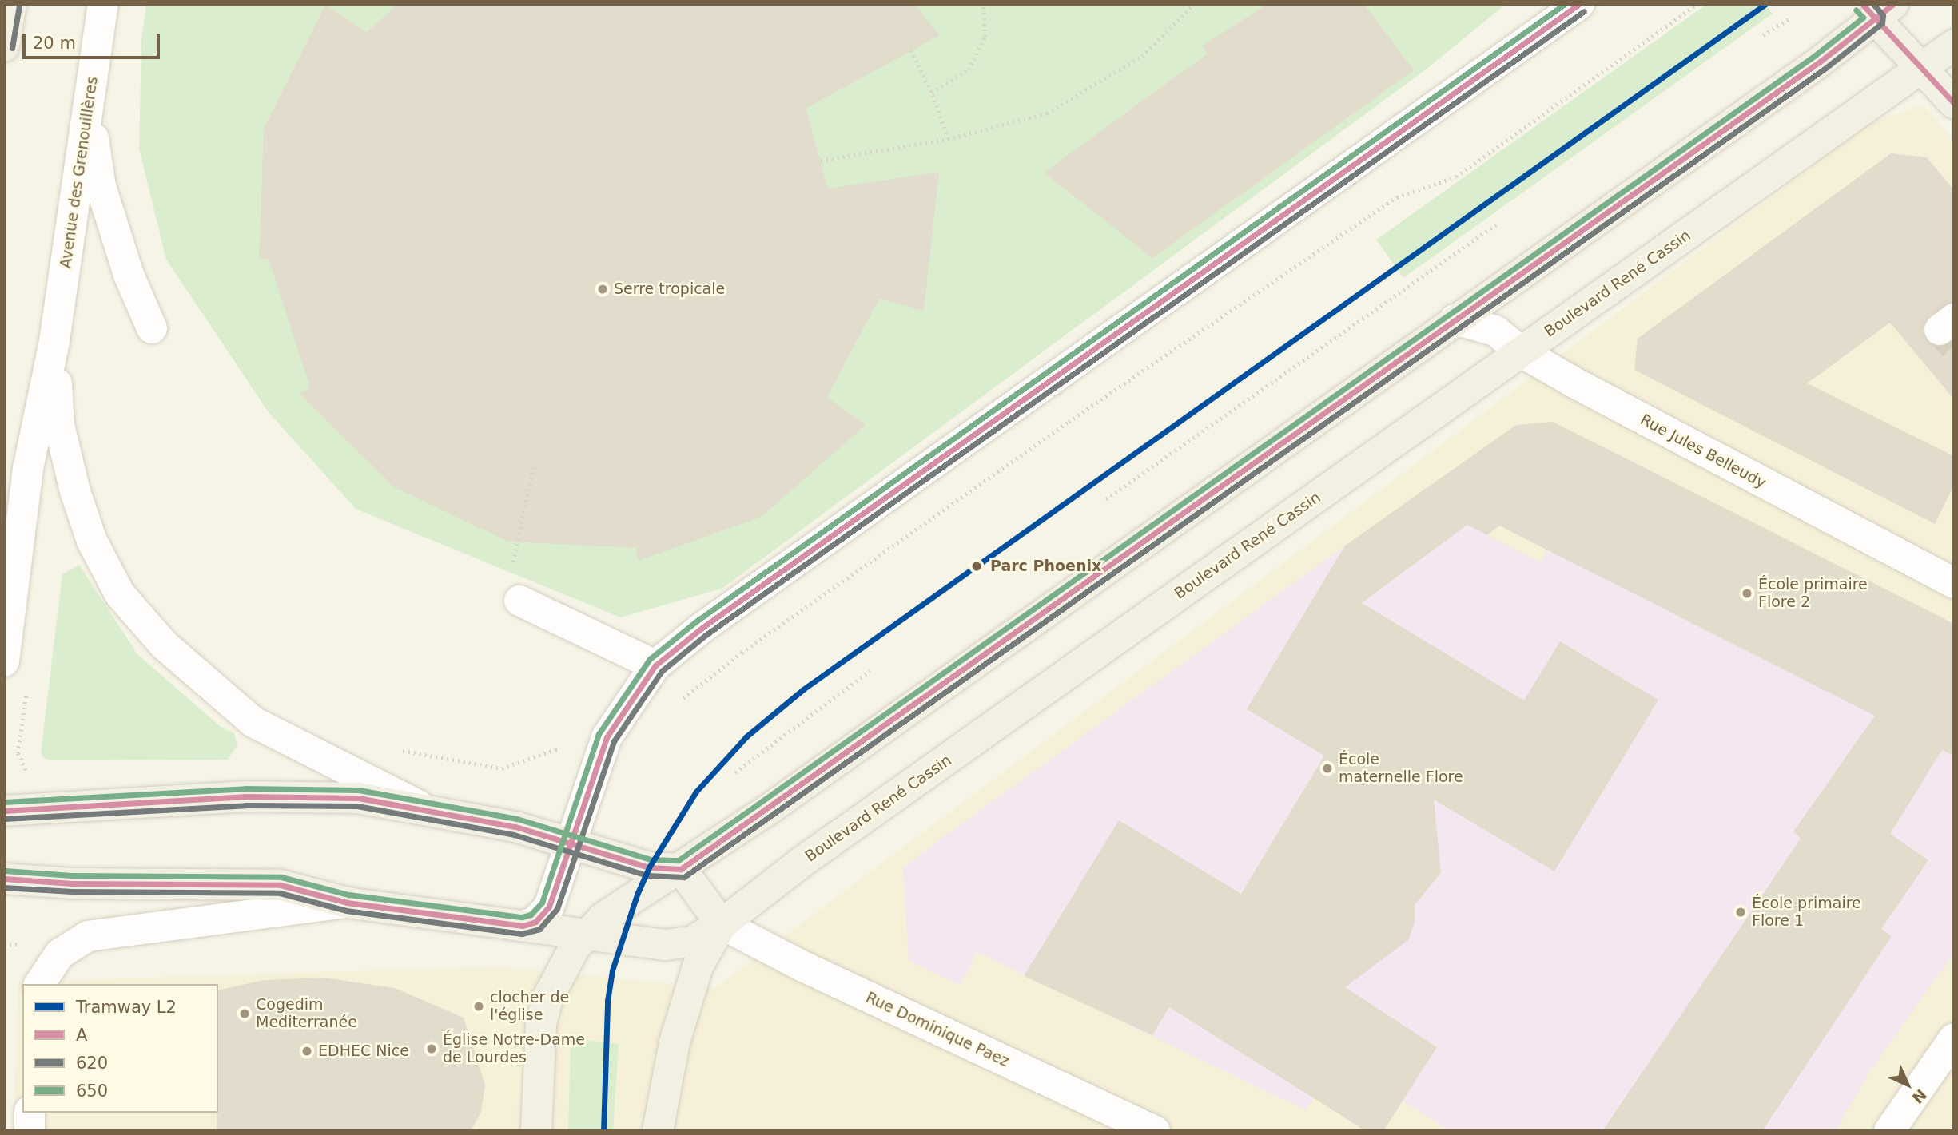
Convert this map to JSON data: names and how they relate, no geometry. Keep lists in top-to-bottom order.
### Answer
{
  "streets": {
    "main road": ["Avenue des Grenouillères", "Boulevard René Cassin"],
    "street": ["Rue Jules Belleudy", "Rue Dominique Paez"]
  },
  "crossings": [
    ["Boulevard René Cassin", "Rue Jules Belleudy"],
    ["Boulevard René Cassin", "Rue Dominique Paez"]
  ],
  "places": [
    "Serre tropicale",
    "Parc Phoenix",
    "École primaire Flore 2",
    "École maternelle Flore",
    "École primaire Flore 1",
    "clocher de l'église",
    "Cogedim Mediterranée",
    "Église Notre-Dame de Lourdes",
    "EDHEC Nice"
  ],
  "lines": [
    "tram line L2",
    "transit line A",
    "transit line 620",
    "transit line 650"
  ],
  "legend": [
    "Tramway L2",
    "A",
    "620",
    "650"
  ],
  "scale_bar": "20 m",
  "north": "bottom right"
}
